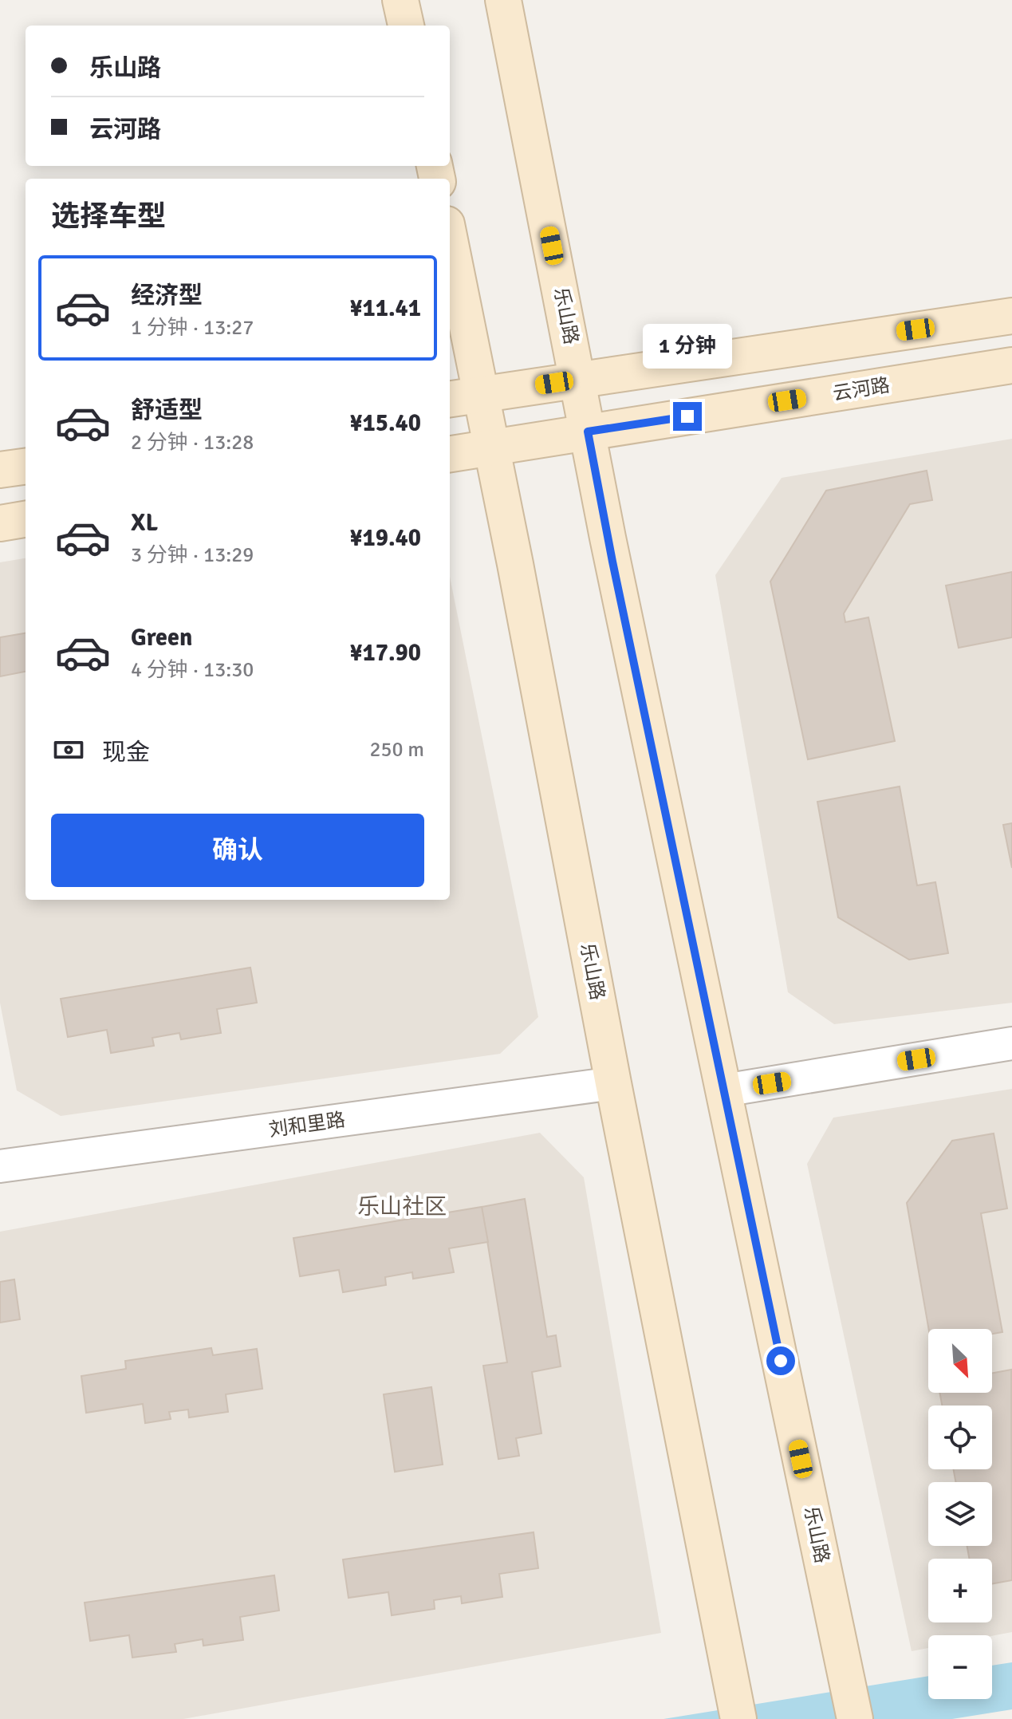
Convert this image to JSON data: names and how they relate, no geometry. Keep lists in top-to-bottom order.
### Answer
{
  "streets": {
    "main road": ["乐山路", "云河路"],
    "street": ["刘和里路"]
  },
  "crossings": [
    ["乐山路", "云河路"],
    ["乐山路", "刘和里路"]
  ],
  "districts": ["乐山社区"],
  "north": "bottom right",
  "page": {
    "banner": ["乐山路", "云河路"],
    "heading": "选择车型",
    "list": [
      {
        "name": "经济型",
        "note": "1 分钟 · 13:27",
        "value": "¥11.41"
      },
      {
        "name": "舒适型",
        "note": "2 分钟 · 13:28",
        "value": "¥15.40"
      },
      {
        "name": "XL",
        "note": "3 分钟 · 13:29",
        "value": "¥19.40"
      },
      {
        "name": "Green",
        "note": "4 分钟 · 13:30",
        "value": "¥17.90"
      }
    ],
    "bubble": "1 分钟",
    "pay": ["现金", "250 m"],
    "buttons": "确认",
    "map_buttons": ["+", "−"]
  }
}
